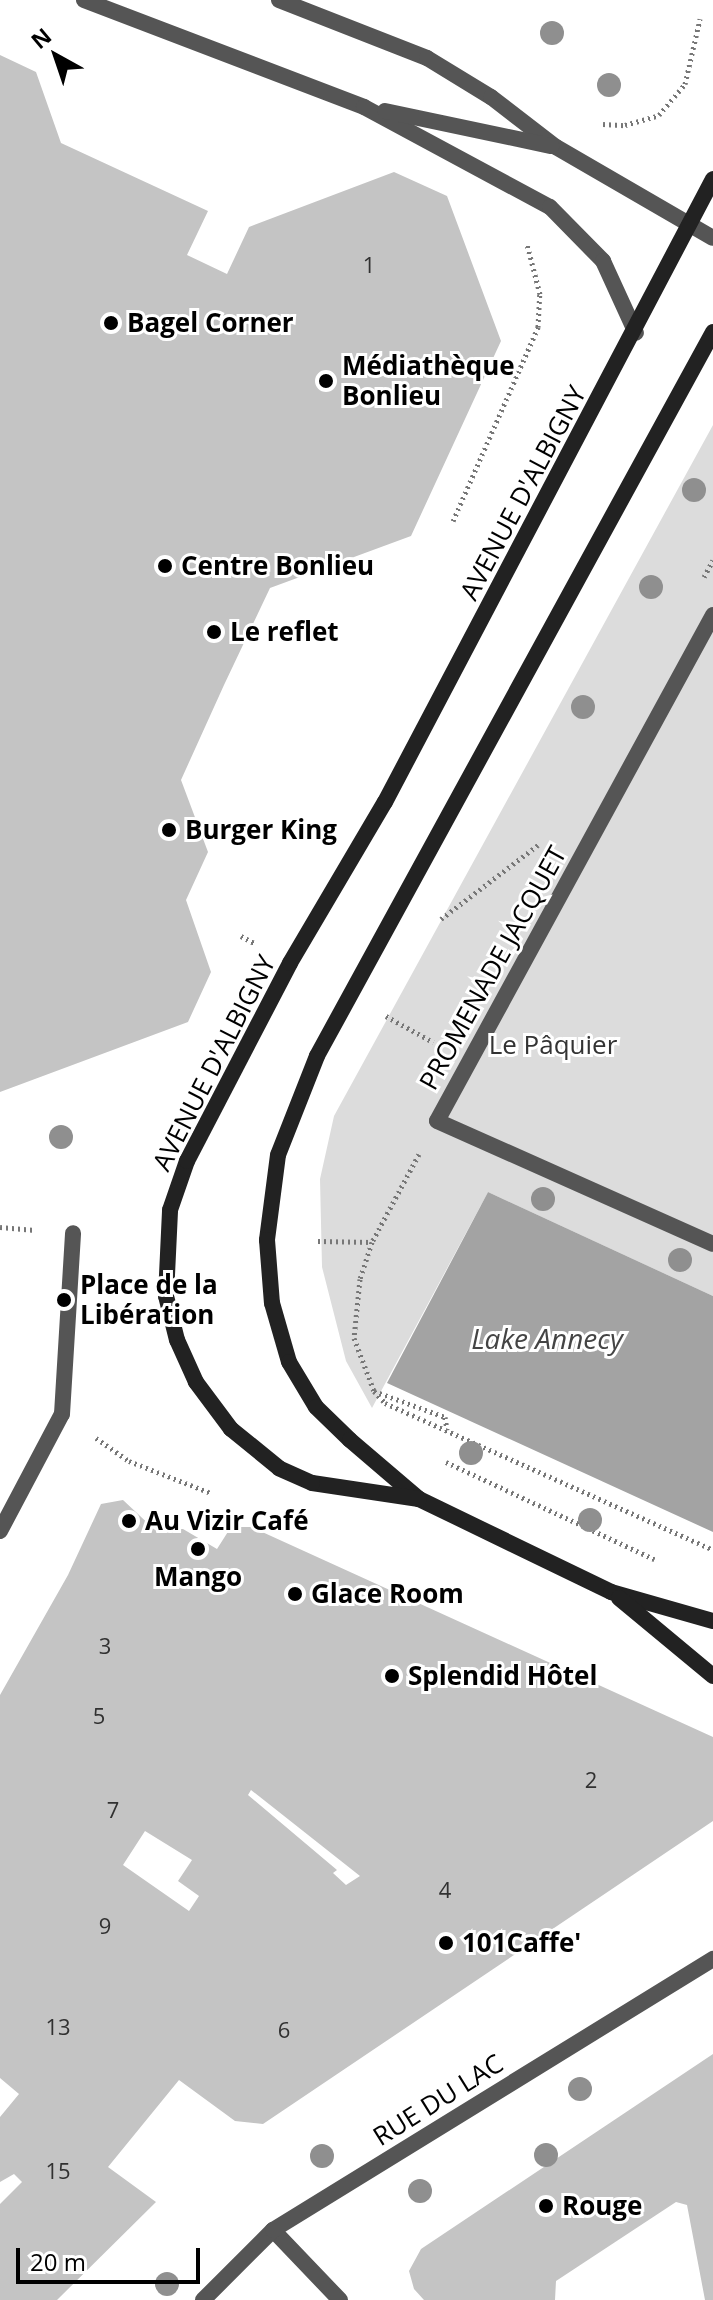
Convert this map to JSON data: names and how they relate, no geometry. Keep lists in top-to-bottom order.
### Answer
{
  "streets": {
    "main road": ["AVENUE D'ALBIGNY"],
    "street": ["PROMENADE JACQUET", "RUE DU LAC"]
  },
  "water": ["Lake Annecy"],
  "parks": ["Le Pâquier"],
  "places": [
    "Bagel Corner",
    "Médiathèque Bonlieu",
    "Centre Bonlieu",
    "Le reflet",
    "Burger King",
    "Place de la Libération",
    "Au Vizir Café",
    "Mango",
    "Glace Room",
    "Splendid Hôtel",
    "101Caffe'",
    "Rouge"
  ],
  "house_numbers": [
    "1",
    "3",
    "5",
    "2",
    "7",
    "4",
    "9",
    "13",
    "6",
    "15"
  ],
  "scale_bar": "20 m",
  "north": "top left"
}
